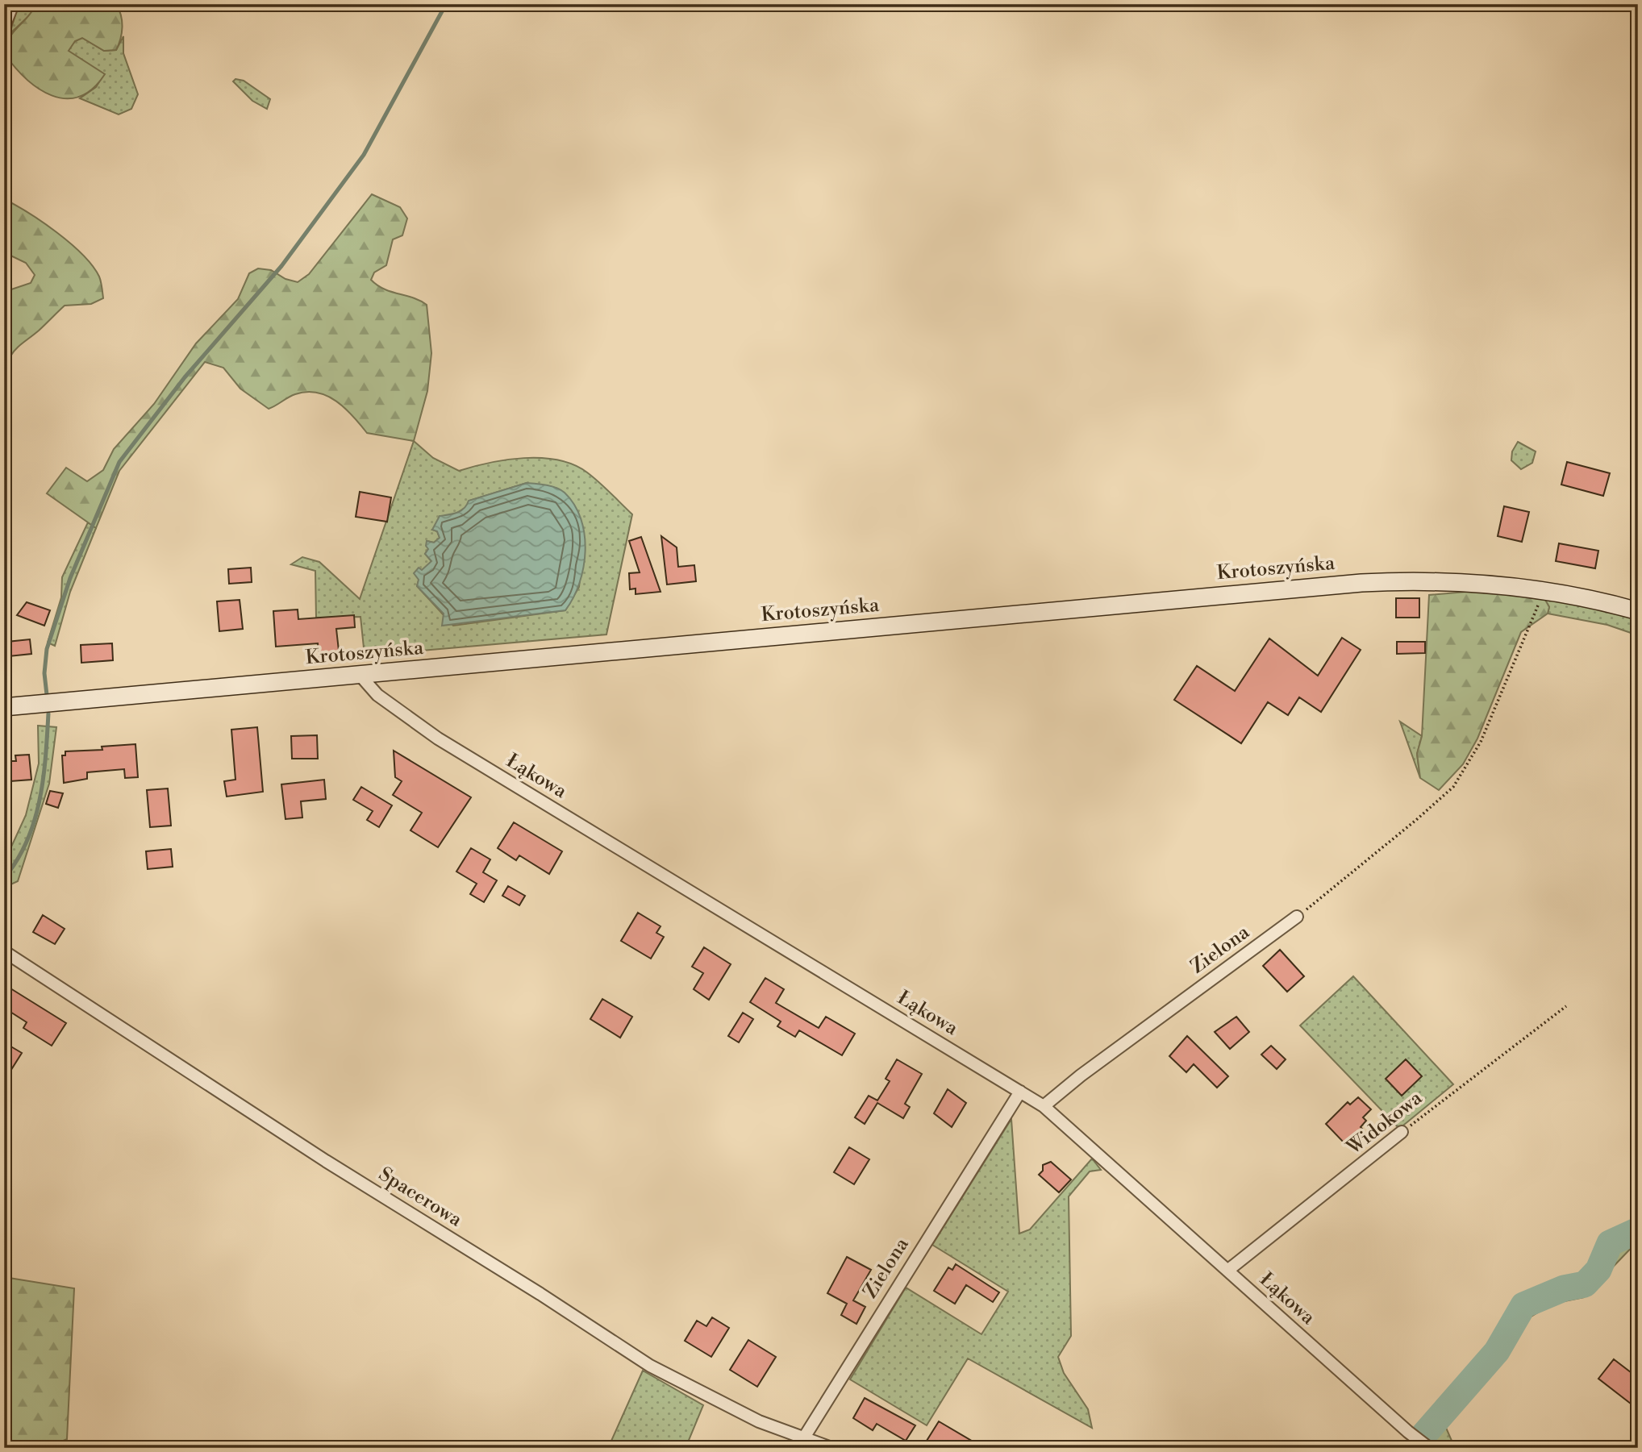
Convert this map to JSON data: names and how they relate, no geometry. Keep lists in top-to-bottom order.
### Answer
{
  "streets": {
    "street": [
      "Krotoszyńska",
      "Łąkowa",
      "Zielona",
      "Widokowa",
      "Spacerowa"
    ]
  },
  "crossings": [
    ["Krotoszyńska", "Łąkowa"],
    ["Łąkowa", "Zielona"],
    ["Łąkowa", "Widokowa"],
    ["Zielona", "Spacerowa"]
  ]
}
